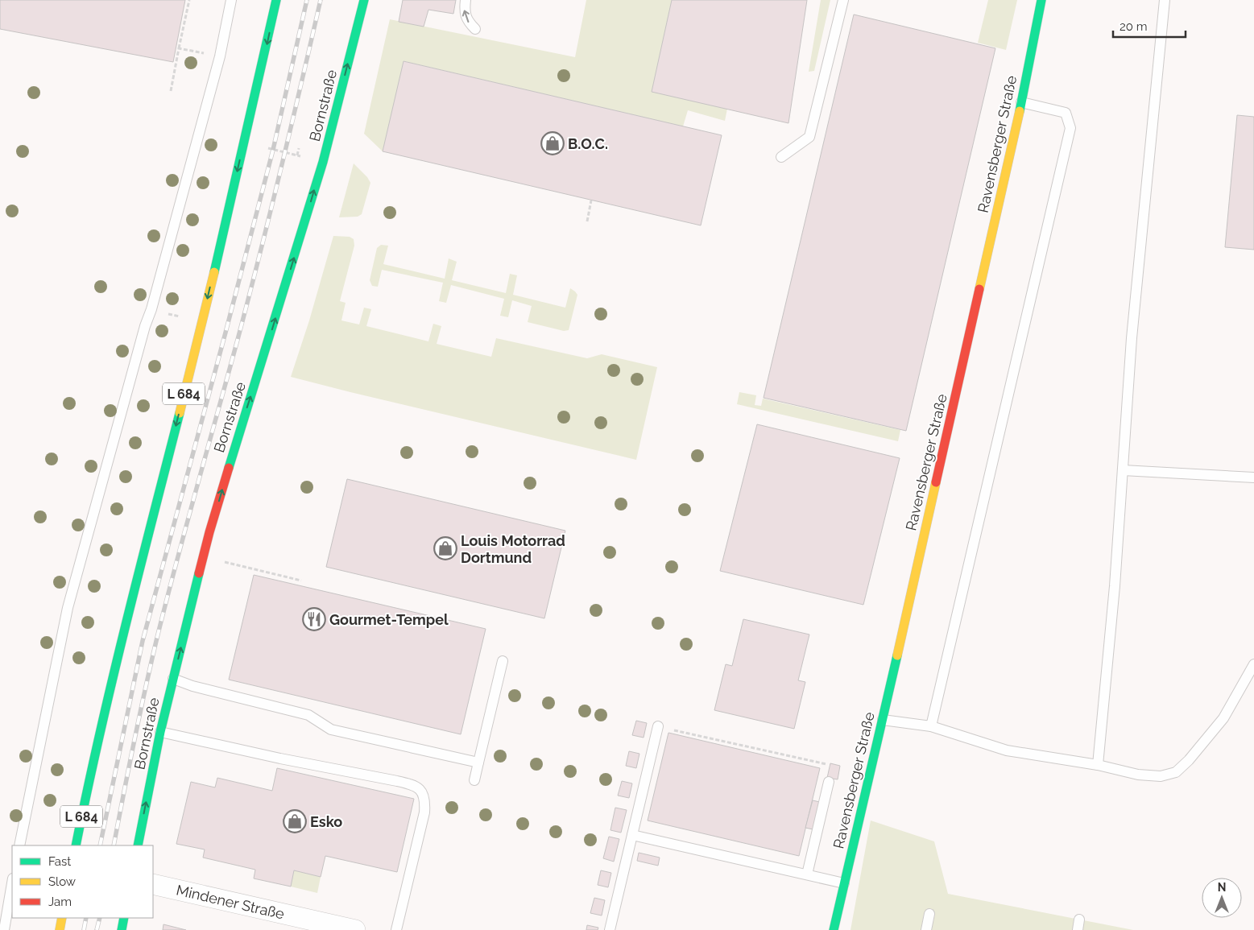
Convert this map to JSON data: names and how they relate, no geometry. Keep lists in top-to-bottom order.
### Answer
{
  "streets": {
    "main road": ["Bornstraße", "Ravensberger Straße", "L 684"],
    "street": ["Mindener Straße"]
  },
  "places": {
    "shop": ["B.O.C.", "Louis Motorrad Dortmund", "Esko"],
    "restaurant": ["Gourmet-Tempel"]
  },
  "legend": ["Fast", "Slow", "Jam"],
  "scale_bar": "20 m",
  "north": "top"
}
